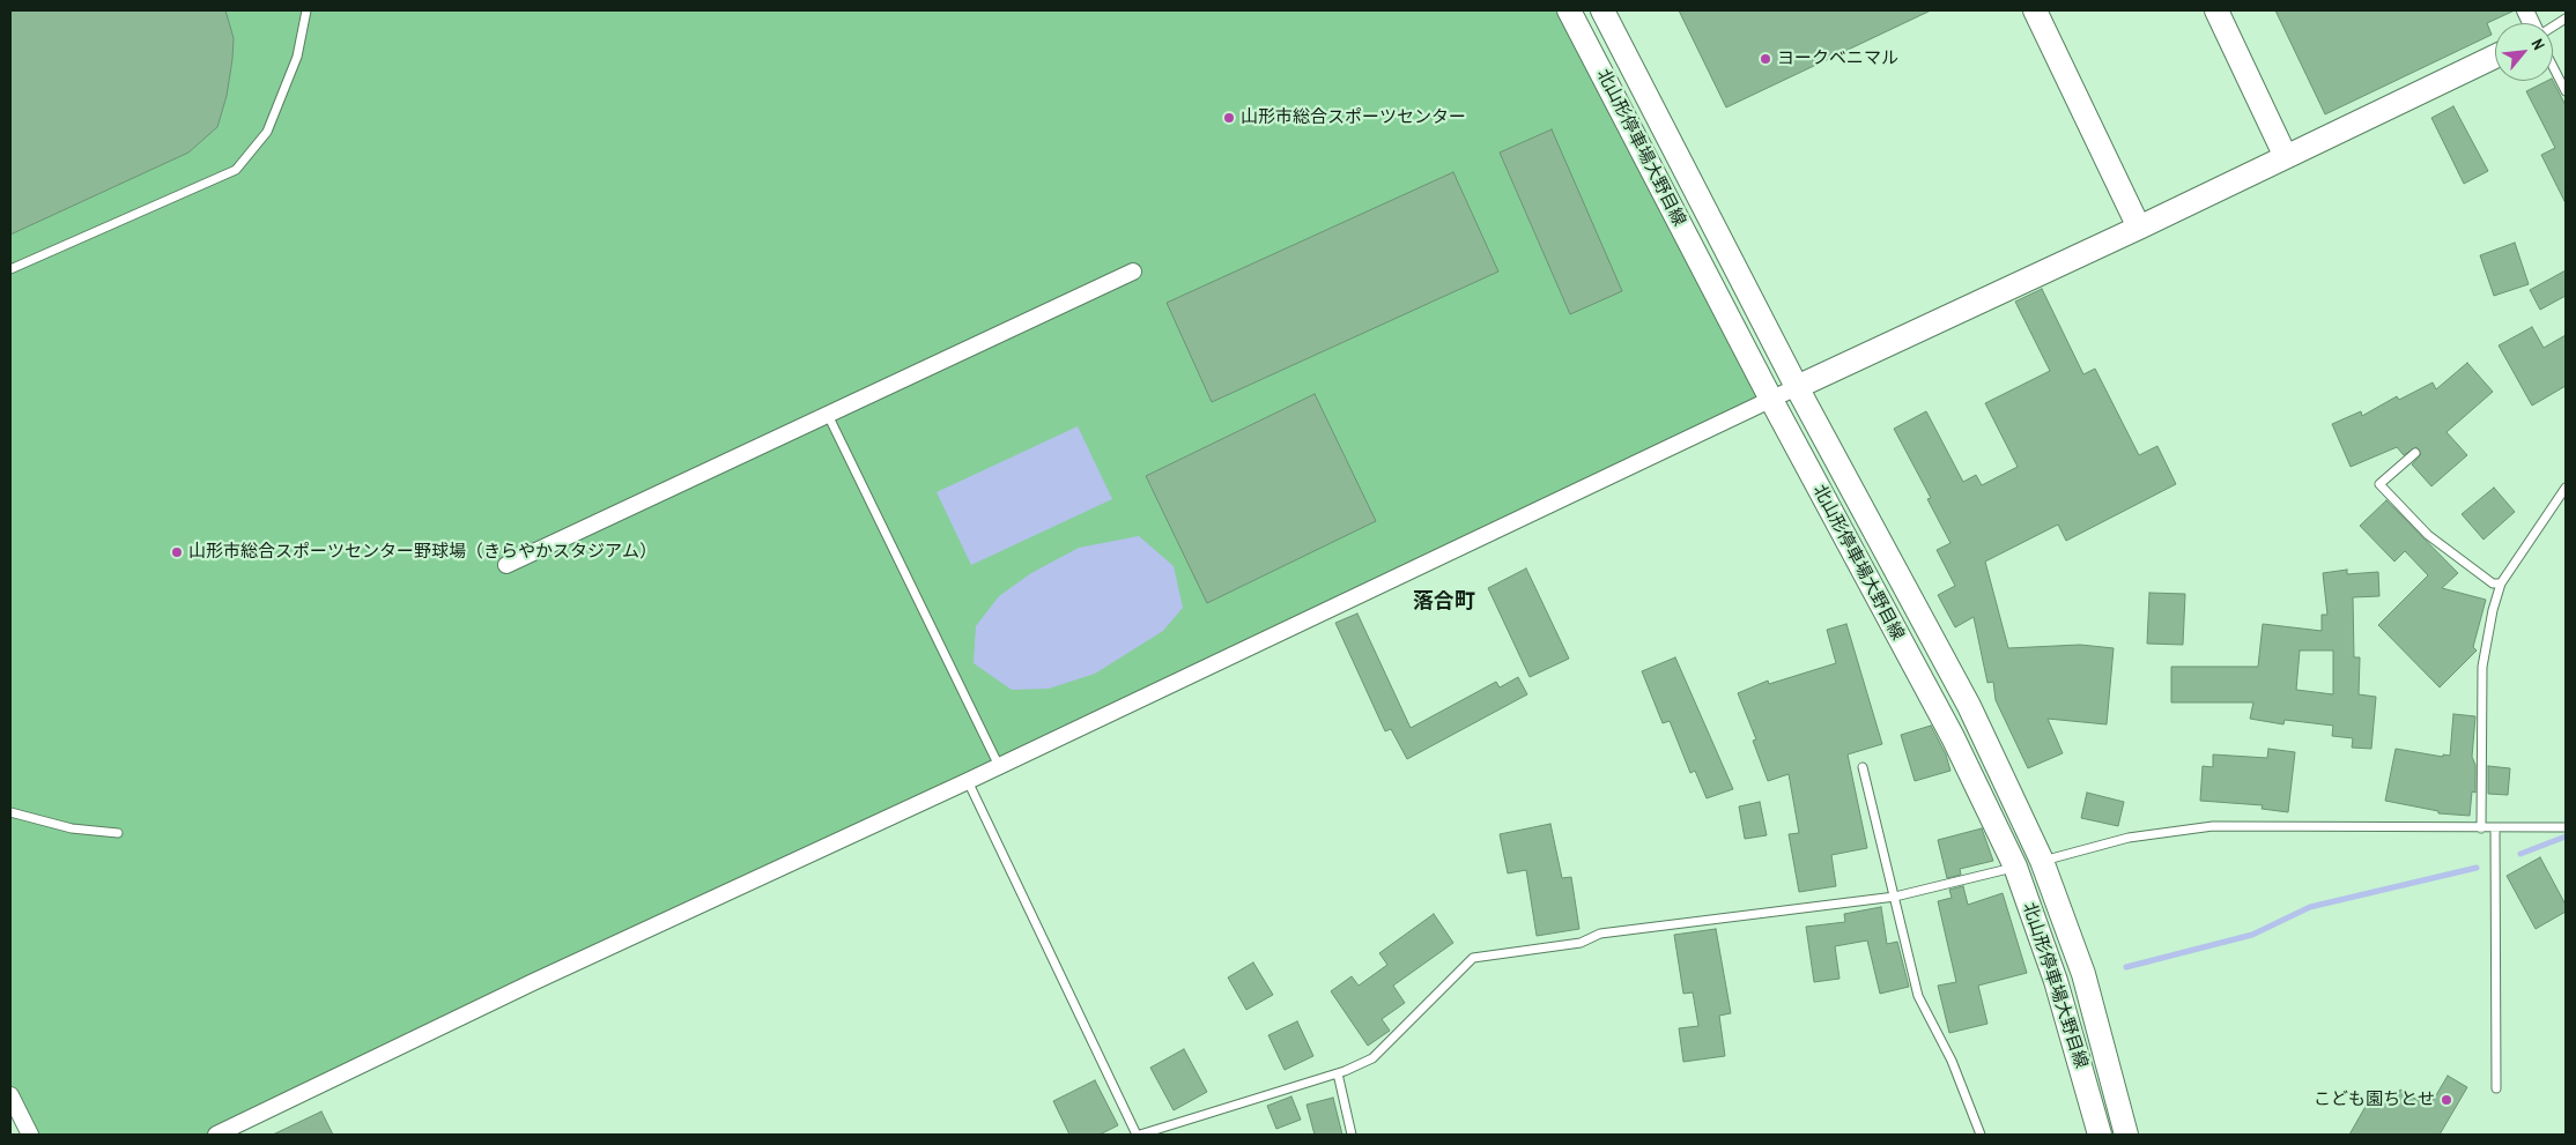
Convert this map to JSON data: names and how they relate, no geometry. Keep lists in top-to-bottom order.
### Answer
{
  "streets": {
    "main road": ["北山形停車場大野目線"]
  },
  "districts": ["落合町"],
  "places": [
    "ヨークベニマル",
    "山形市総合スポーツセンター",
    "山形市総合スポーツセンター野球場（きらやかスタジアム）",
    "こども園ちとせ"
  ],
  "north": "top right"
}
